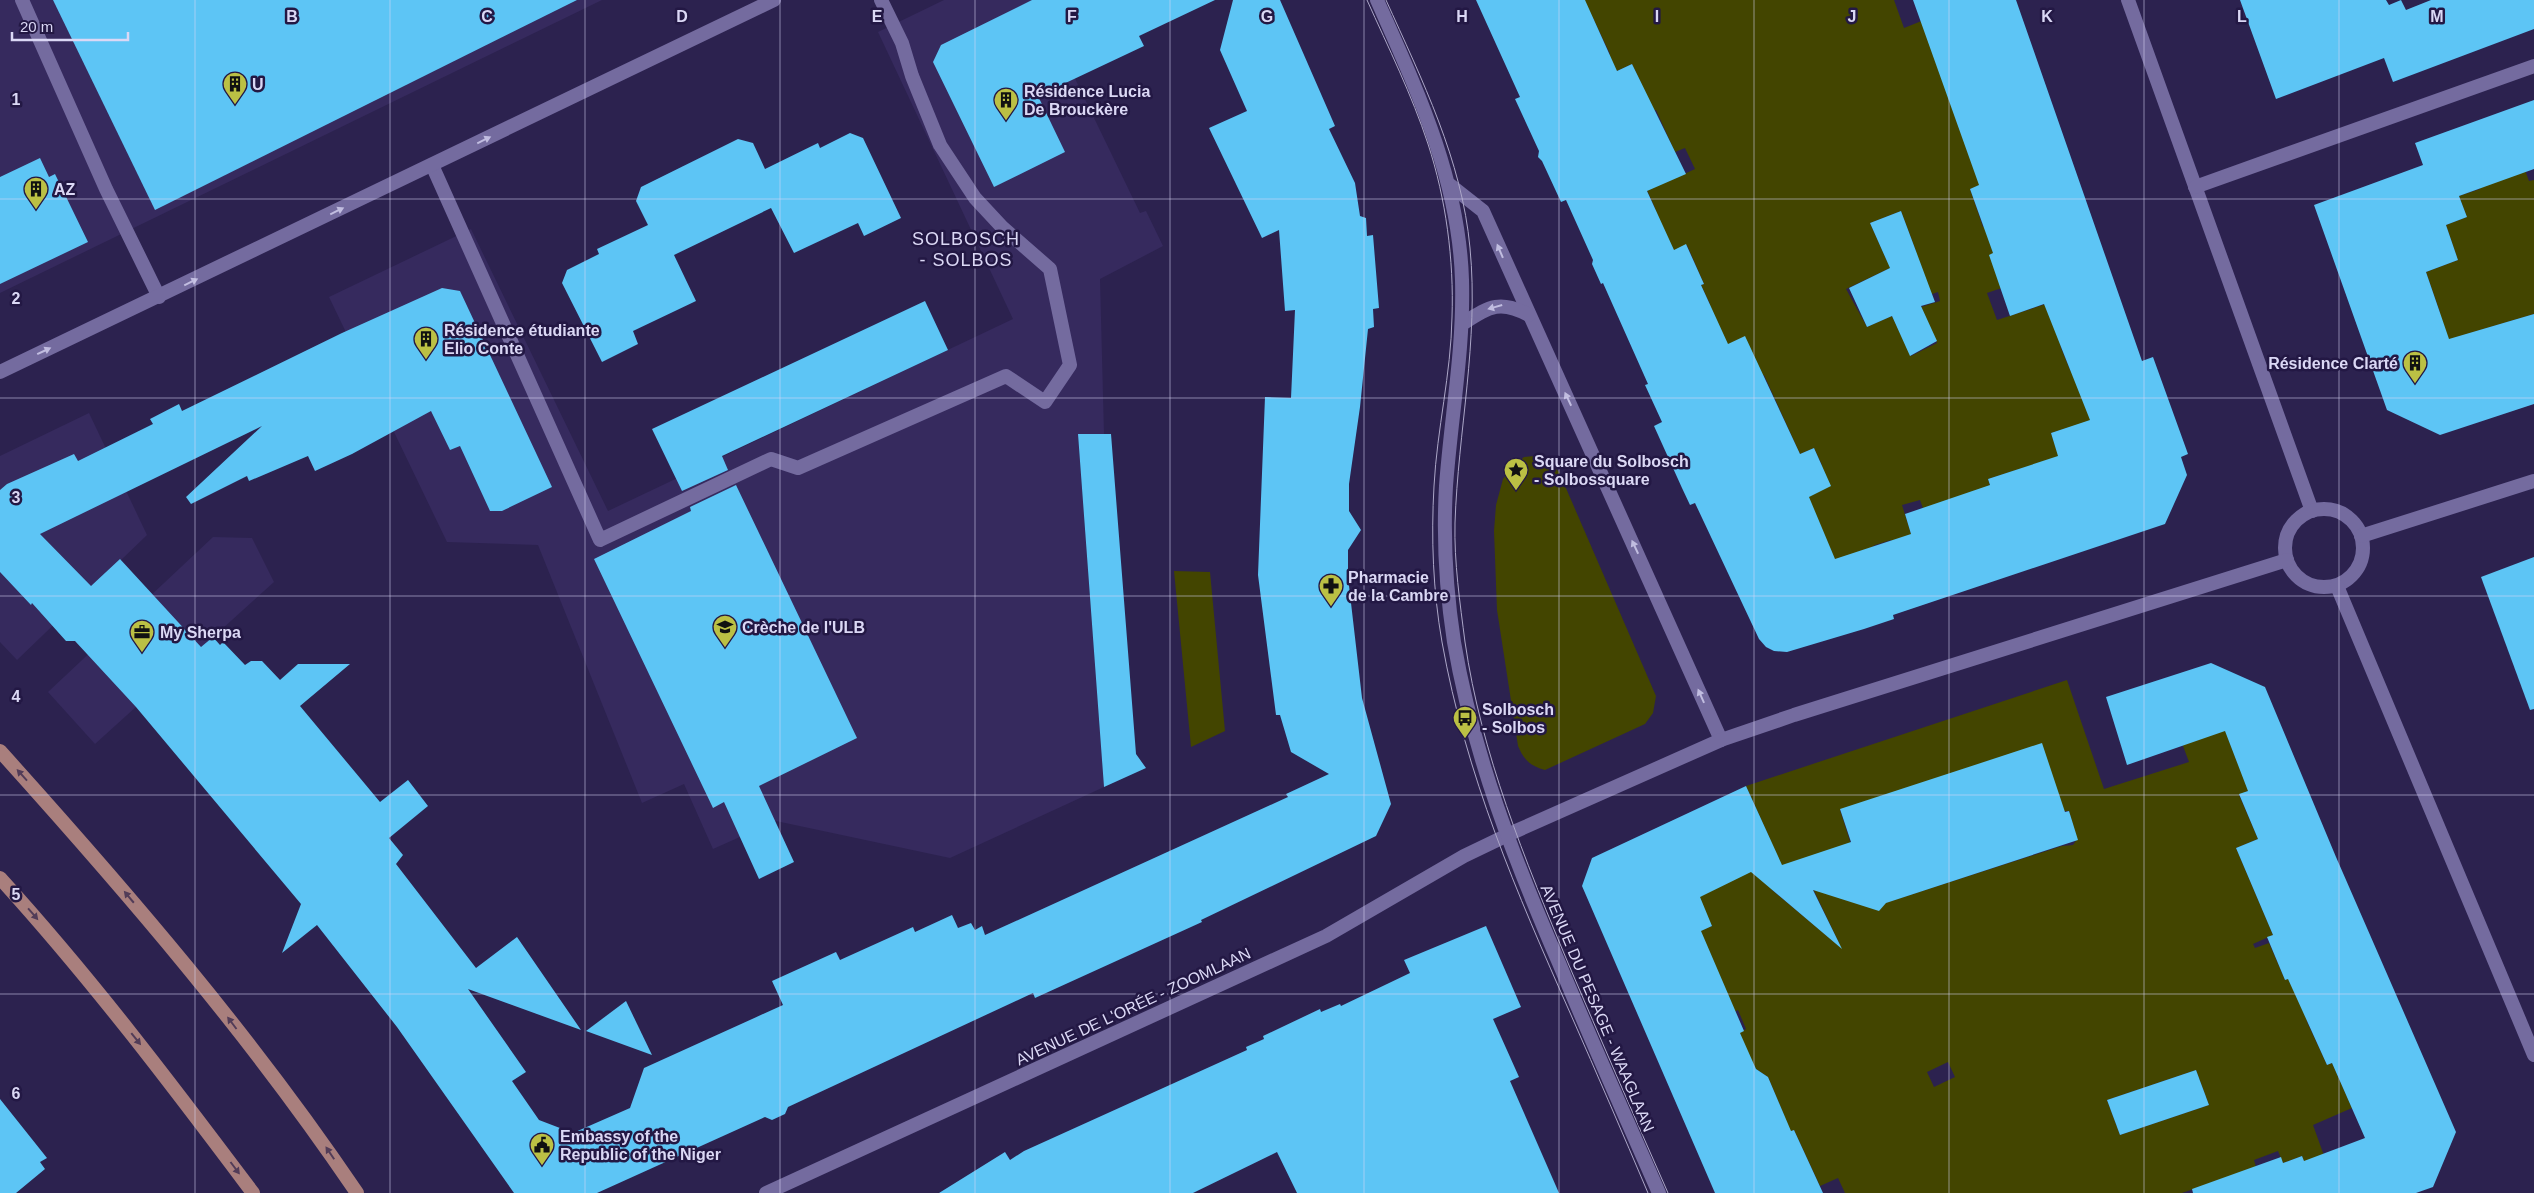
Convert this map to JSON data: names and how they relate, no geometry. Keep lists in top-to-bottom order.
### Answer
{
  "streets": {
    "street": ["AVENUE DE L'ORÉE - ZOOMLAAN", "AVENUE DU PESAGE - WAAGLAAN"]
  },
  "crossings": [
    ["AVENUE DE L'ORÉE - ZOOMLAAN", "AVENUE DU PESAGE - WAAGLAAN"]
  ],
  "districts": ["SOLBOSCH - SOLBOS"],
  "places": {
    "building": [
      "U",
      "Résidence Lucia De Brouckère",
      "AZ",
      "Résidence étudiante Elio Conte",
      "Résidence Clarté"
    ],
    "place": ["Square du Solbosch - Solbossquare"],
    "pharmacy": ["Pharmacie de la Cambre"],
    "school or university": ["Crèche de l'ULB"],
    "office": ["My Sherpa"],
    "bus stop": ["Solbosch - Solbos"],
    "public building": ["Embassy of the Republic of the Niger"]
  },
  "scale_bar": "20 m",
  "grid": {
    "columns": [
      "B",
      "C",
      "D",
      "E",
      "F",
      "G",
      "H",
      "I",
      "J",
      "K",
      "L",
      "M"
    ],
    "rows": [
      "1",
      "2",
      "3",
      "4",
      "5",
      "6"
    ]
  }
}
